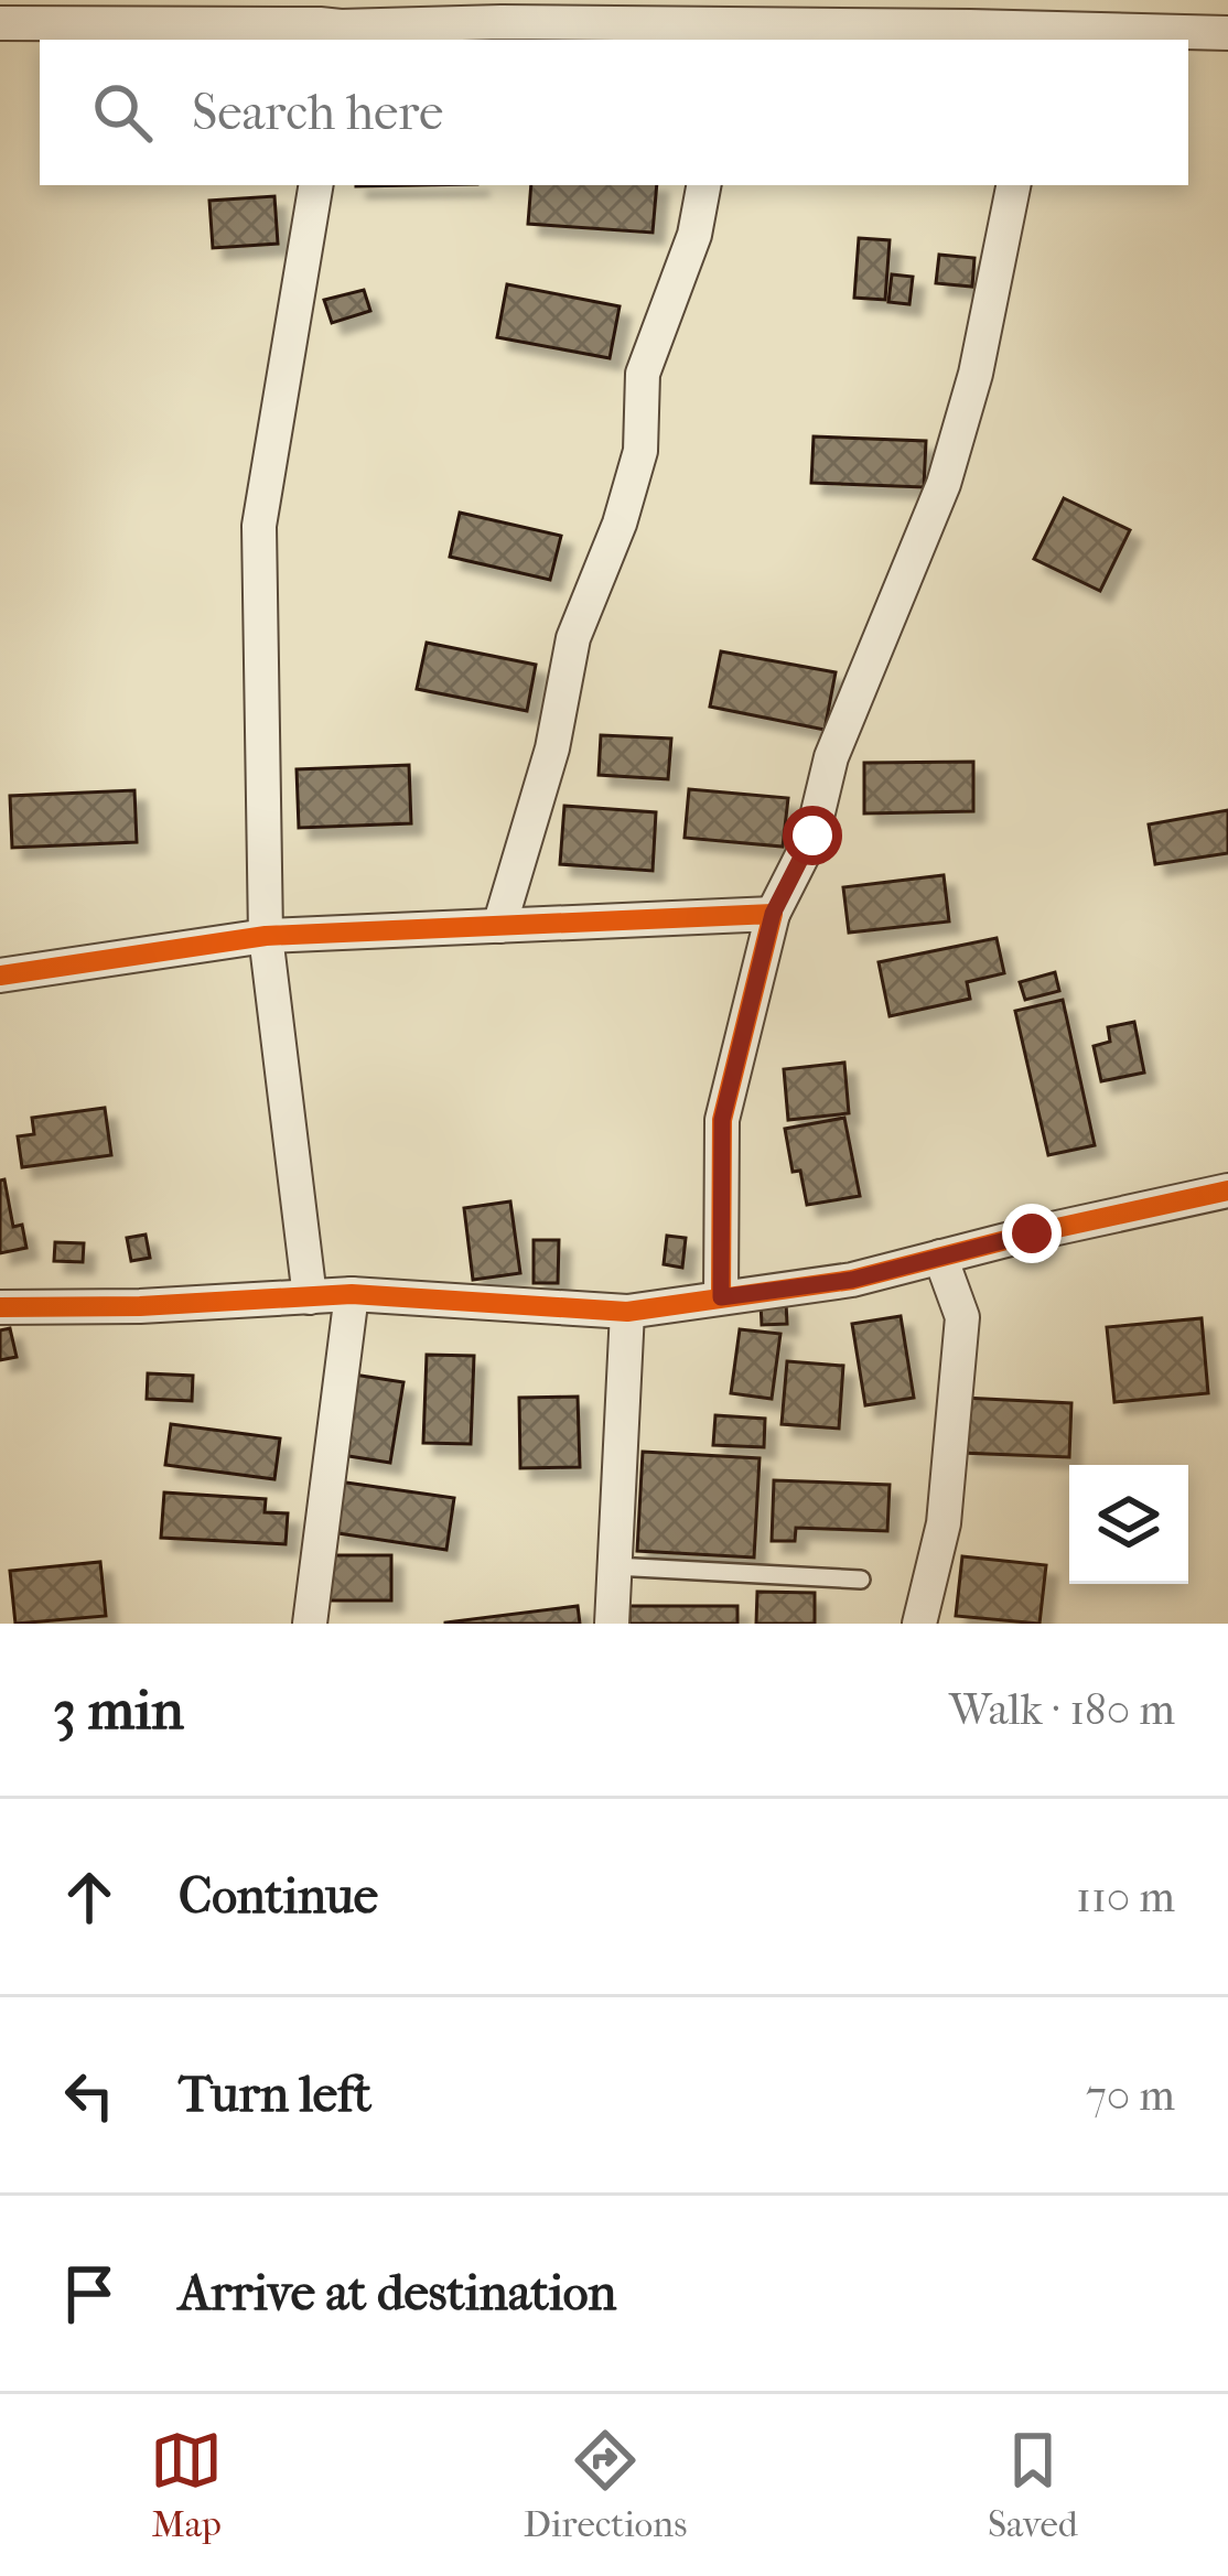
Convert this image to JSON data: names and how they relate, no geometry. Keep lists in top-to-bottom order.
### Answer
{
  "page": {
    "search": "Search here",
    "heading": ["3 min", "Walk · 180 m"],
    "list": [
      ["Continue", "110 m"],
      ["Turn left", "70 m"],
      "Arrive at destination"
    ],
    "nav": ["Map", "Directions", "Saved"]
  }
}
